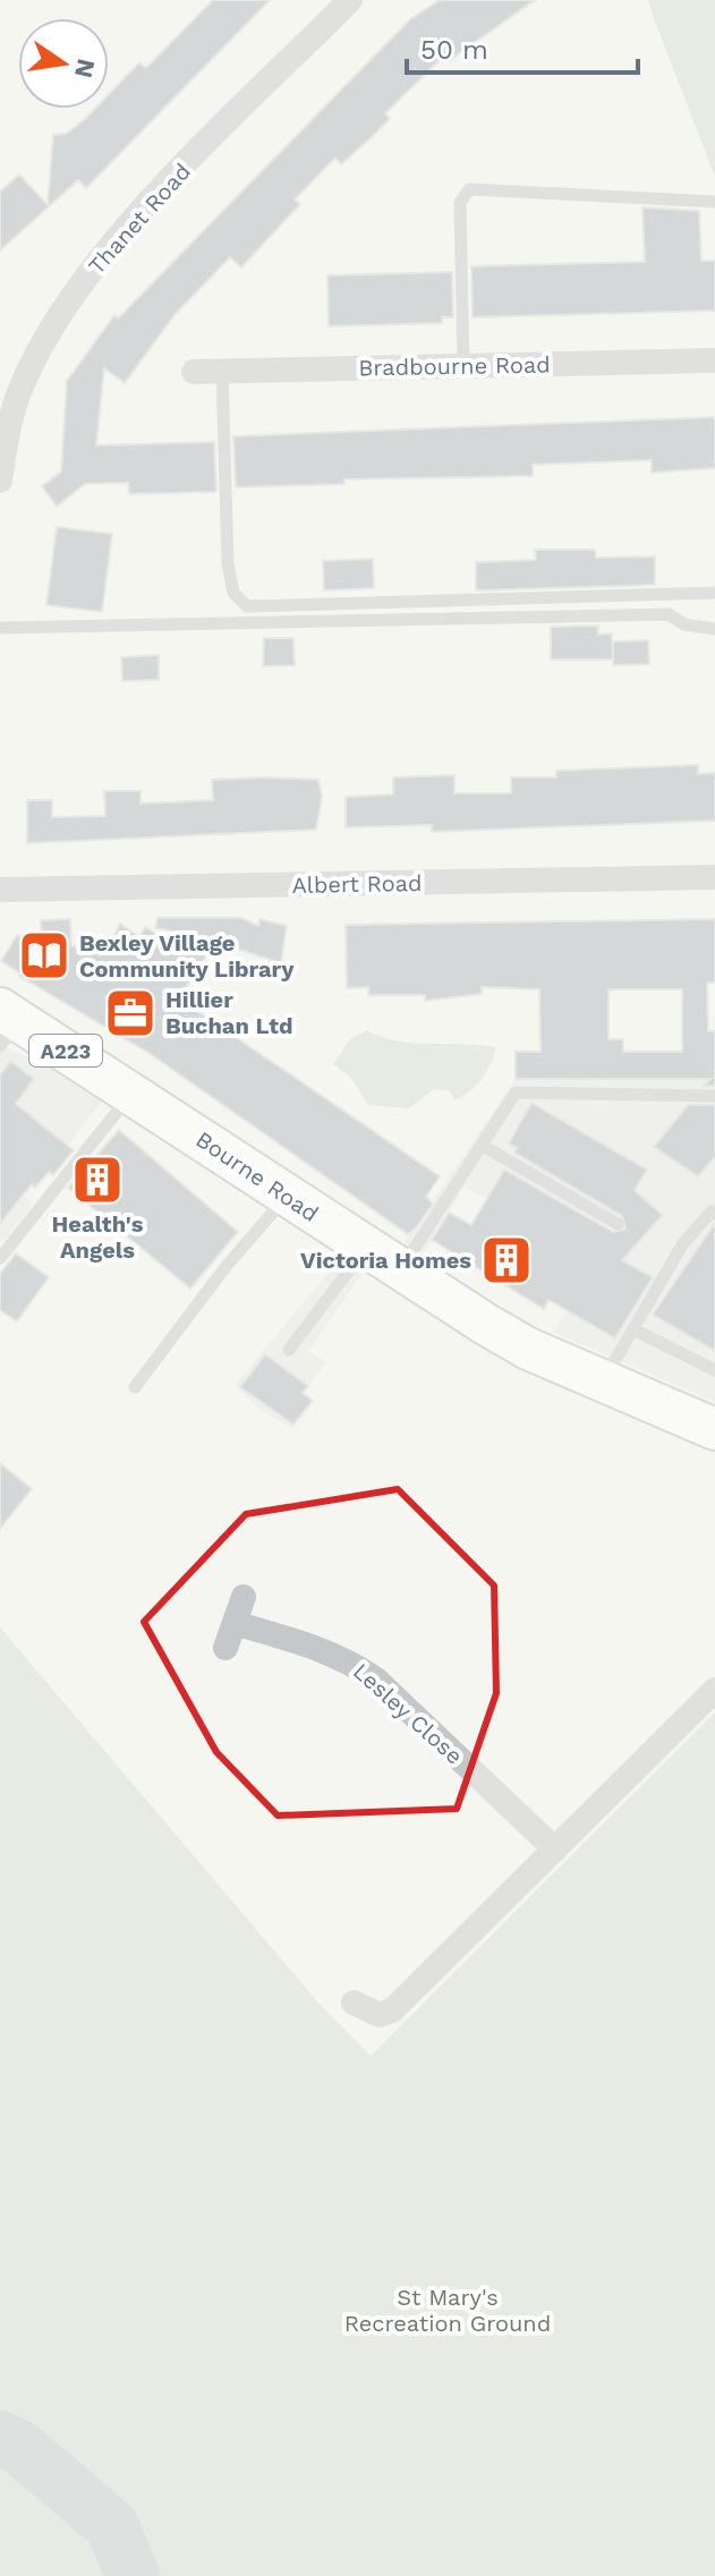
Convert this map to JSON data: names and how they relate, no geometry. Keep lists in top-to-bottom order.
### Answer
{
  "streets": {
    "main road": ["A223", "Bourne Road"],
    "street": [
      "Thanet Road",
      "Bradbourne Road",
      "Albert Road",
      "Lesley Close"
    ]
  },
  "parks": ["St Mary's Recreation Ground"],
  "places": {
    "library": ["Bexley Village Community Library"],
    "office": ["Hillier Buchan Ltd"],
    "building": ["Health's Angels", "Victoria Homes"]
  },
  "scale_bar": "50 m",
  "north": "right"
}
